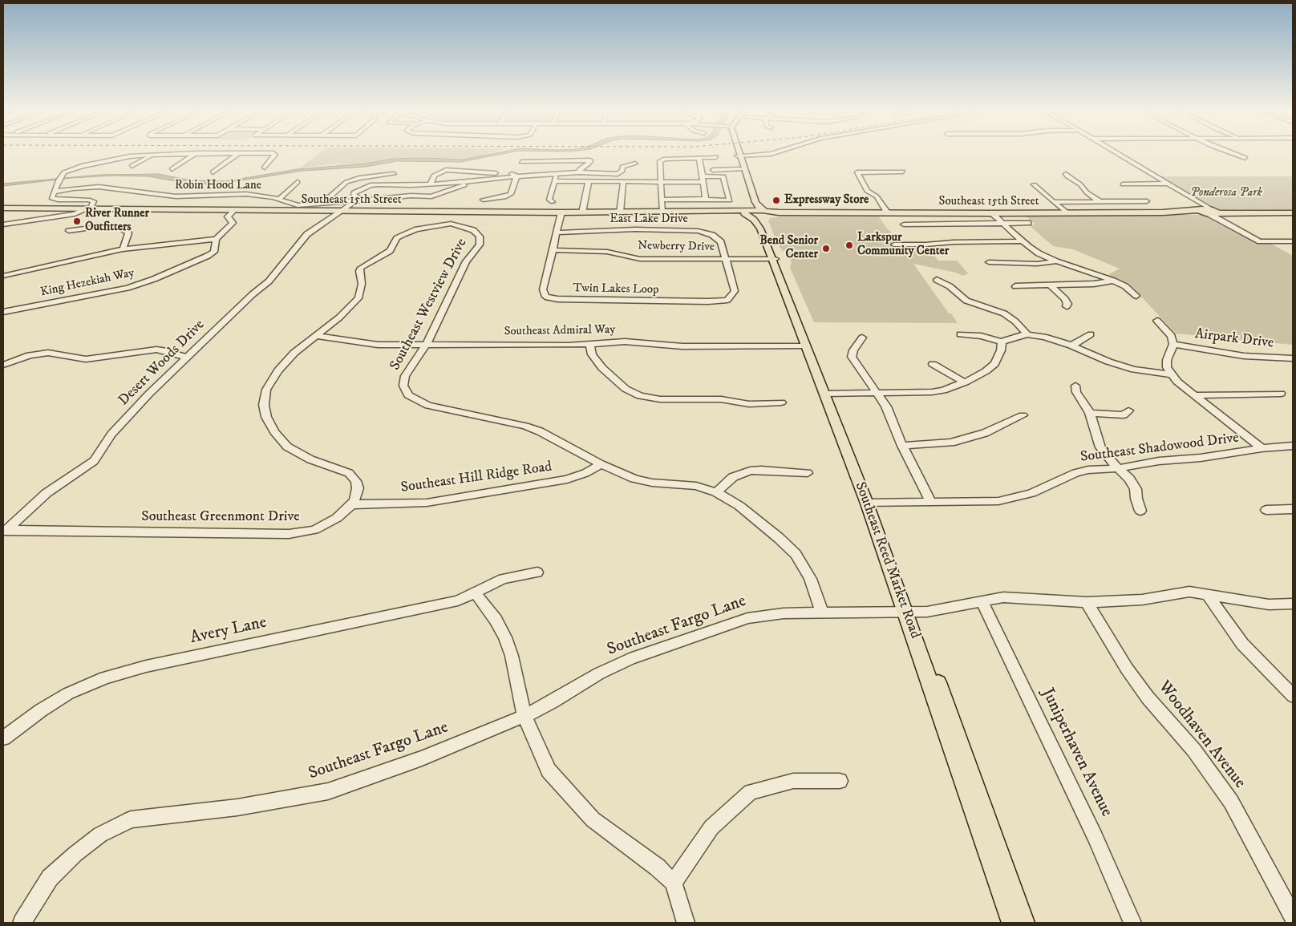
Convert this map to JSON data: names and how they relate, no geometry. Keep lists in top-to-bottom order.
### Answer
{
  "streets": {
    "main road": ["Southeast 15th Street", "Southeast Reed Market Road"],
    "street": [
      "Robin Hood Lane",
      "East Lake Drive",
      "Newberry Drive",
      "King Hezekiah Way",
      "Twin Lakes Loop",
      "Southeast Westview Drive",
      "Southeast Admiral Way",
      "Airpark Drive",
      "Desert Woods Drive",
      "Southeast Shadowood Drive",
      "Southeast Hill Ridge Road",
      "Southeast Greenmont Drive",
      "Southeast Fargo Lane",
      "Avery Lane",
      "Woodhaven Avenue",
      "Juniperhaven Avenue"
    ]
  },
  "crossings": [
    ["Robin Hood Lane", "Desert Woods Drive"],
    ["Southeast 15th Street", "King Hezekiah Way"],
    ["Southeast 15th Street", "Twin Lakes Loop"],
    ["Southeast 15th Street", "Southeast Westview Drive"],
    ["Southeast 15th Street", "Desert Woods Drive"],
    ["Southeast 15th Street", "Southeast Reed Market Road"],
    ["East Lake Drive", "Newberry Drive"],
    ["East Lake Drive", "Twin Lakes Loop"],
    ["Newberry Drive", "Twin Lakes Loop"],
    ["Newberry Drive", "Southeast Reed Market Road"],
    ["Southeast Westview Drive", "Southeast Admiral Way"],
    ["Southeast Westview Drive", "Southeast Hill Ridge Road"],
    ["Southeast Westview Drive", "Southeast Fargo Lane"],
    ["Southeast Admiral Way", "Southeast Reed Market Road"],
    ["Desert Woods Drive", "Southeast Greenmont Drive"],
    ["Southeast Shadowood Drive", "Southeast Reed Market Road"],
    ["Southeast Hill Ridge Road", "Southeast Greenmont Drive"],
    ["Southeast Reed Market Road", "Southeast Fargo Lane"],
    ["Southeast Fargo Lane", "Woodhaven Avenue"],
    ["Southeast Fargo Lane", "Juniperhaven Avenue"]
  ],
  "parks": ["Ponderosa Park"],
  "places": [
    "Expressway Store",
    "River Runner Outfitters",
    "Larkspur Community Center",
    "Bend Senior Center"
  ]
}
